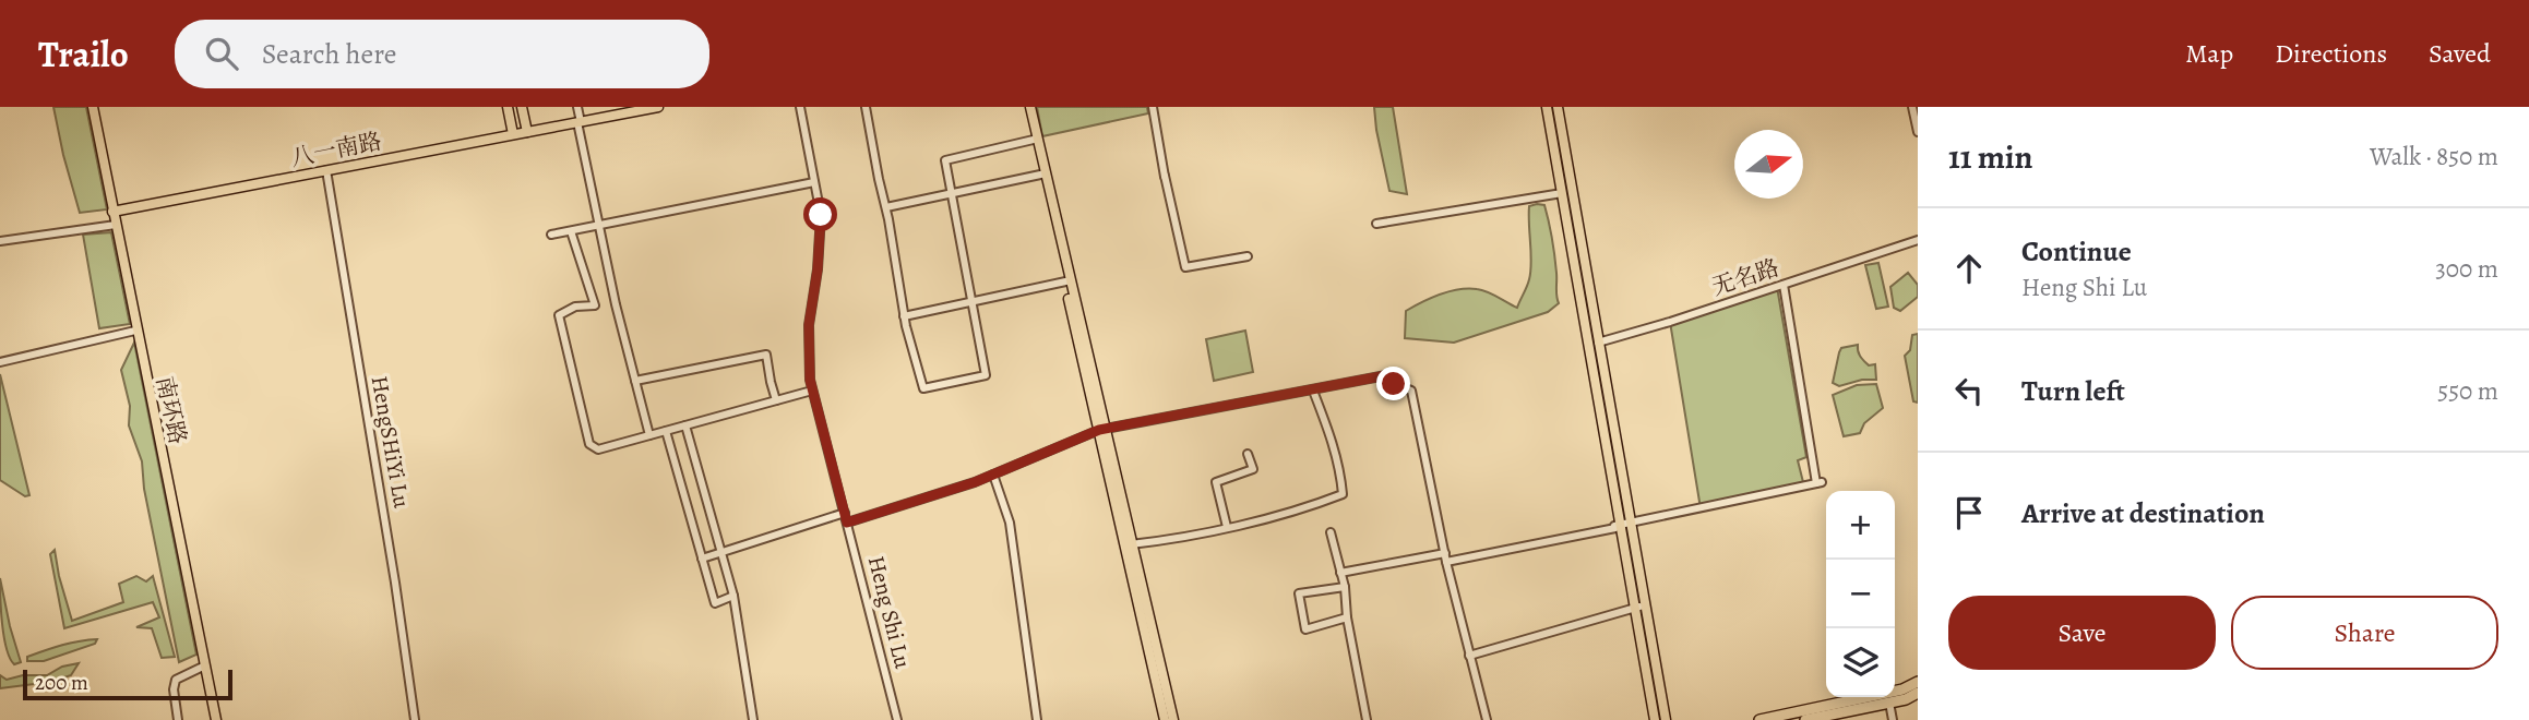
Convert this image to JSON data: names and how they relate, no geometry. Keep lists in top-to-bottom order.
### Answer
{
  "streets": {
    "main road": ["八一南路", "南环路"],
    "street": ["无名路", "HengSHiYi Lu", "Heng Shi Lu"]
  },
  "crossings": [
    ["八一南路", "南环路"],
    ["八一南路", "HengSHiYi Lu"]
  ],
  "scale_bar": "200 m",
  "north": "right",
  "page": {
    "header": "Trailo",
    "search": "Search here",
    "nav": ["Map", "Directions", "Saved"],
    "heading": ["11 min", "Walk · 850 m"],
    "list": [
      ["Continue", "Heng Shi Lu", "300 m"],
      ["Turn left", "550 m"],
      "Arrive at destination"
    ],
    "map_buttons": ["+", "−"],
    "buttons": ["Save", "Share"],
    "scale": "200 m"
  }
}
